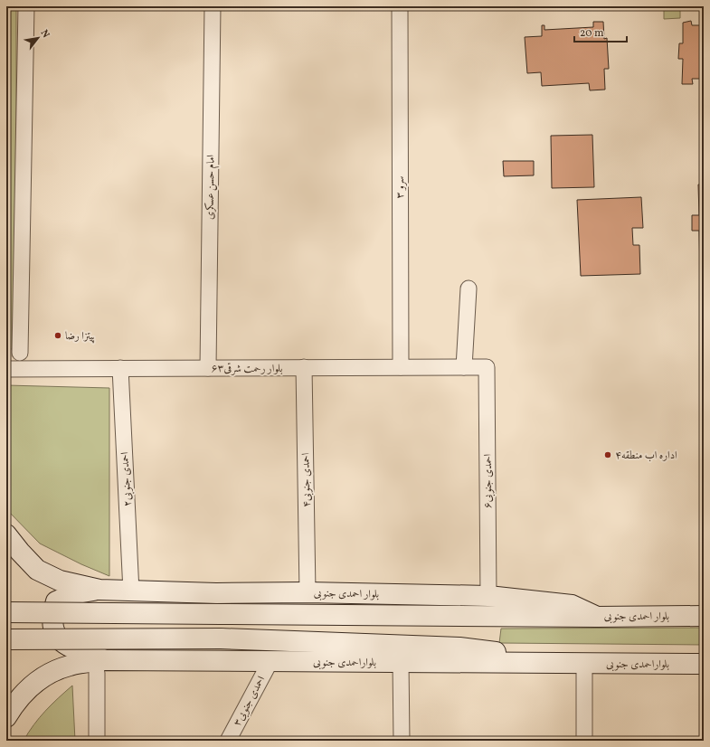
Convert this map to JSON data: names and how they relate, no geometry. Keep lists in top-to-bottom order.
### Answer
{
  "streets": {
    "main road": ["بلوار احمدی جنوبی", "بلواراحمدی جنوبی"],
    "street": [
      "امام حسن عسکری",
      "سرو ۳",
      "بلوار رحمت شرقی۶۳",
      "احمدی جنوبی۲",
      "احمدی جنوبی۴",
      "احمدی جنوبی۶",
      "احمدی جنوبی۳"
    ]
  },
  "crossings": [
    ["امام حسن عسکری", "بلوار رحمت شرقی۶۳"],
    ["سرو ۳", "بلوار رحمت شرقی۶۳"],
    ["بلوار رحمت شرقی۶۳", "احمدی جنوبی۲"],
    ["بلوار رحمت شرقی۶۳", "احمدی جنوبی۴"],
    ["بلوار رحمت شرقی۶۳", "احمدی جنوبی۶"],
    ["احمدی جنوبی۲", "بلوار احمدی جنوبی"],
    ["احمدی جنوبی۴", "بلوار احمدی جنوبی"],
    ["احمدی جنوبی۶", "بلوار احمدی جنوبی"],
    ["بلواراحمدی جنوبی", "احمدی جنوبی۳"]
  ],
  "places": ["پیتزا رضا", "اداره اب منطقه۴"],
  "scale_bar": "20 m",
  "north": "top right"
}
